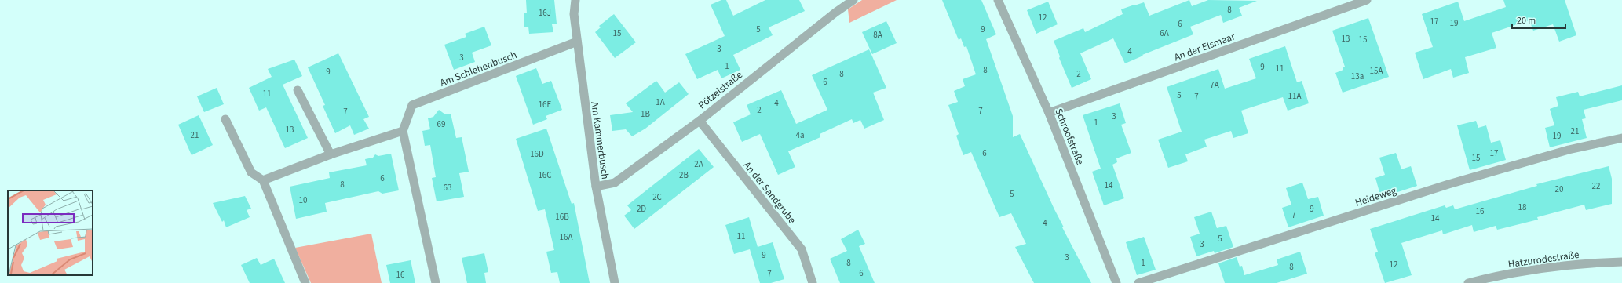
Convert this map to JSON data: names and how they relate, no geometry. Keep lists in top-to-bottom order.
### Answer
{
  "streets": {
    "street": [
      "An der Elsmaar",
      "Am Schlehenbusch",
      "Pötzelstraße",
      "Schroofstraße",
      "Am Kammerbusch",
      "An der Sandgrube",
      "Heideweg",
      "Hatzurodestraße"
    ]
  },
  "crossings": [
    ["An der Elsmaar", "Schroofstraße"],
    ["Am Schlehenbusch", "Am Kammerbusch"],
    ["Pötzelstraße", "Am Kammerbusch"],
    ["Pötzelstraße", "An der Sandgrube"]
  ],
  "house_numbers": [
    "8",
    "16J",
    "12",
    "17",
    "19",
    "6",
    "5",
    "9",
    "15",
    "6A",
    "8A",
    "13",
    "15",
    "3",
    "4",
    "3",
    "1",
    "9",
    "11",
    "8",
    "15A",
    "9",
    "8",
    "2",
    "13a",
    "6",
    "7A",
    "11",
    "5",
    "11A",
    "7",
    "1A",
    "4",
    "16E",
    "2",
    "7",
    "7",
    "1B",
    "3",
    "1",
    "69",
    "13",
    "21",
    "21",
    "4a",
    "19",
    "6",
    "17",
    "16D",
    "15",
    "2A",
    "16C",
    "2B",
    "6",
    "8",
    "14",
    "22",
    "63",
    "20",
    "5",
    "2C",
    "10",
    "18",
    "2D",
    "9",
    "16",
    "7",
    "16B",
    "14",
    "4",
    "11",
    "16A",
    "5",
    "3",
    "9",
    "3",
    "8",
    "1",
    "12",
    "8",
    "6",
    "7",
    "16"
  ],
  "scale_bar": "20 m"
}
